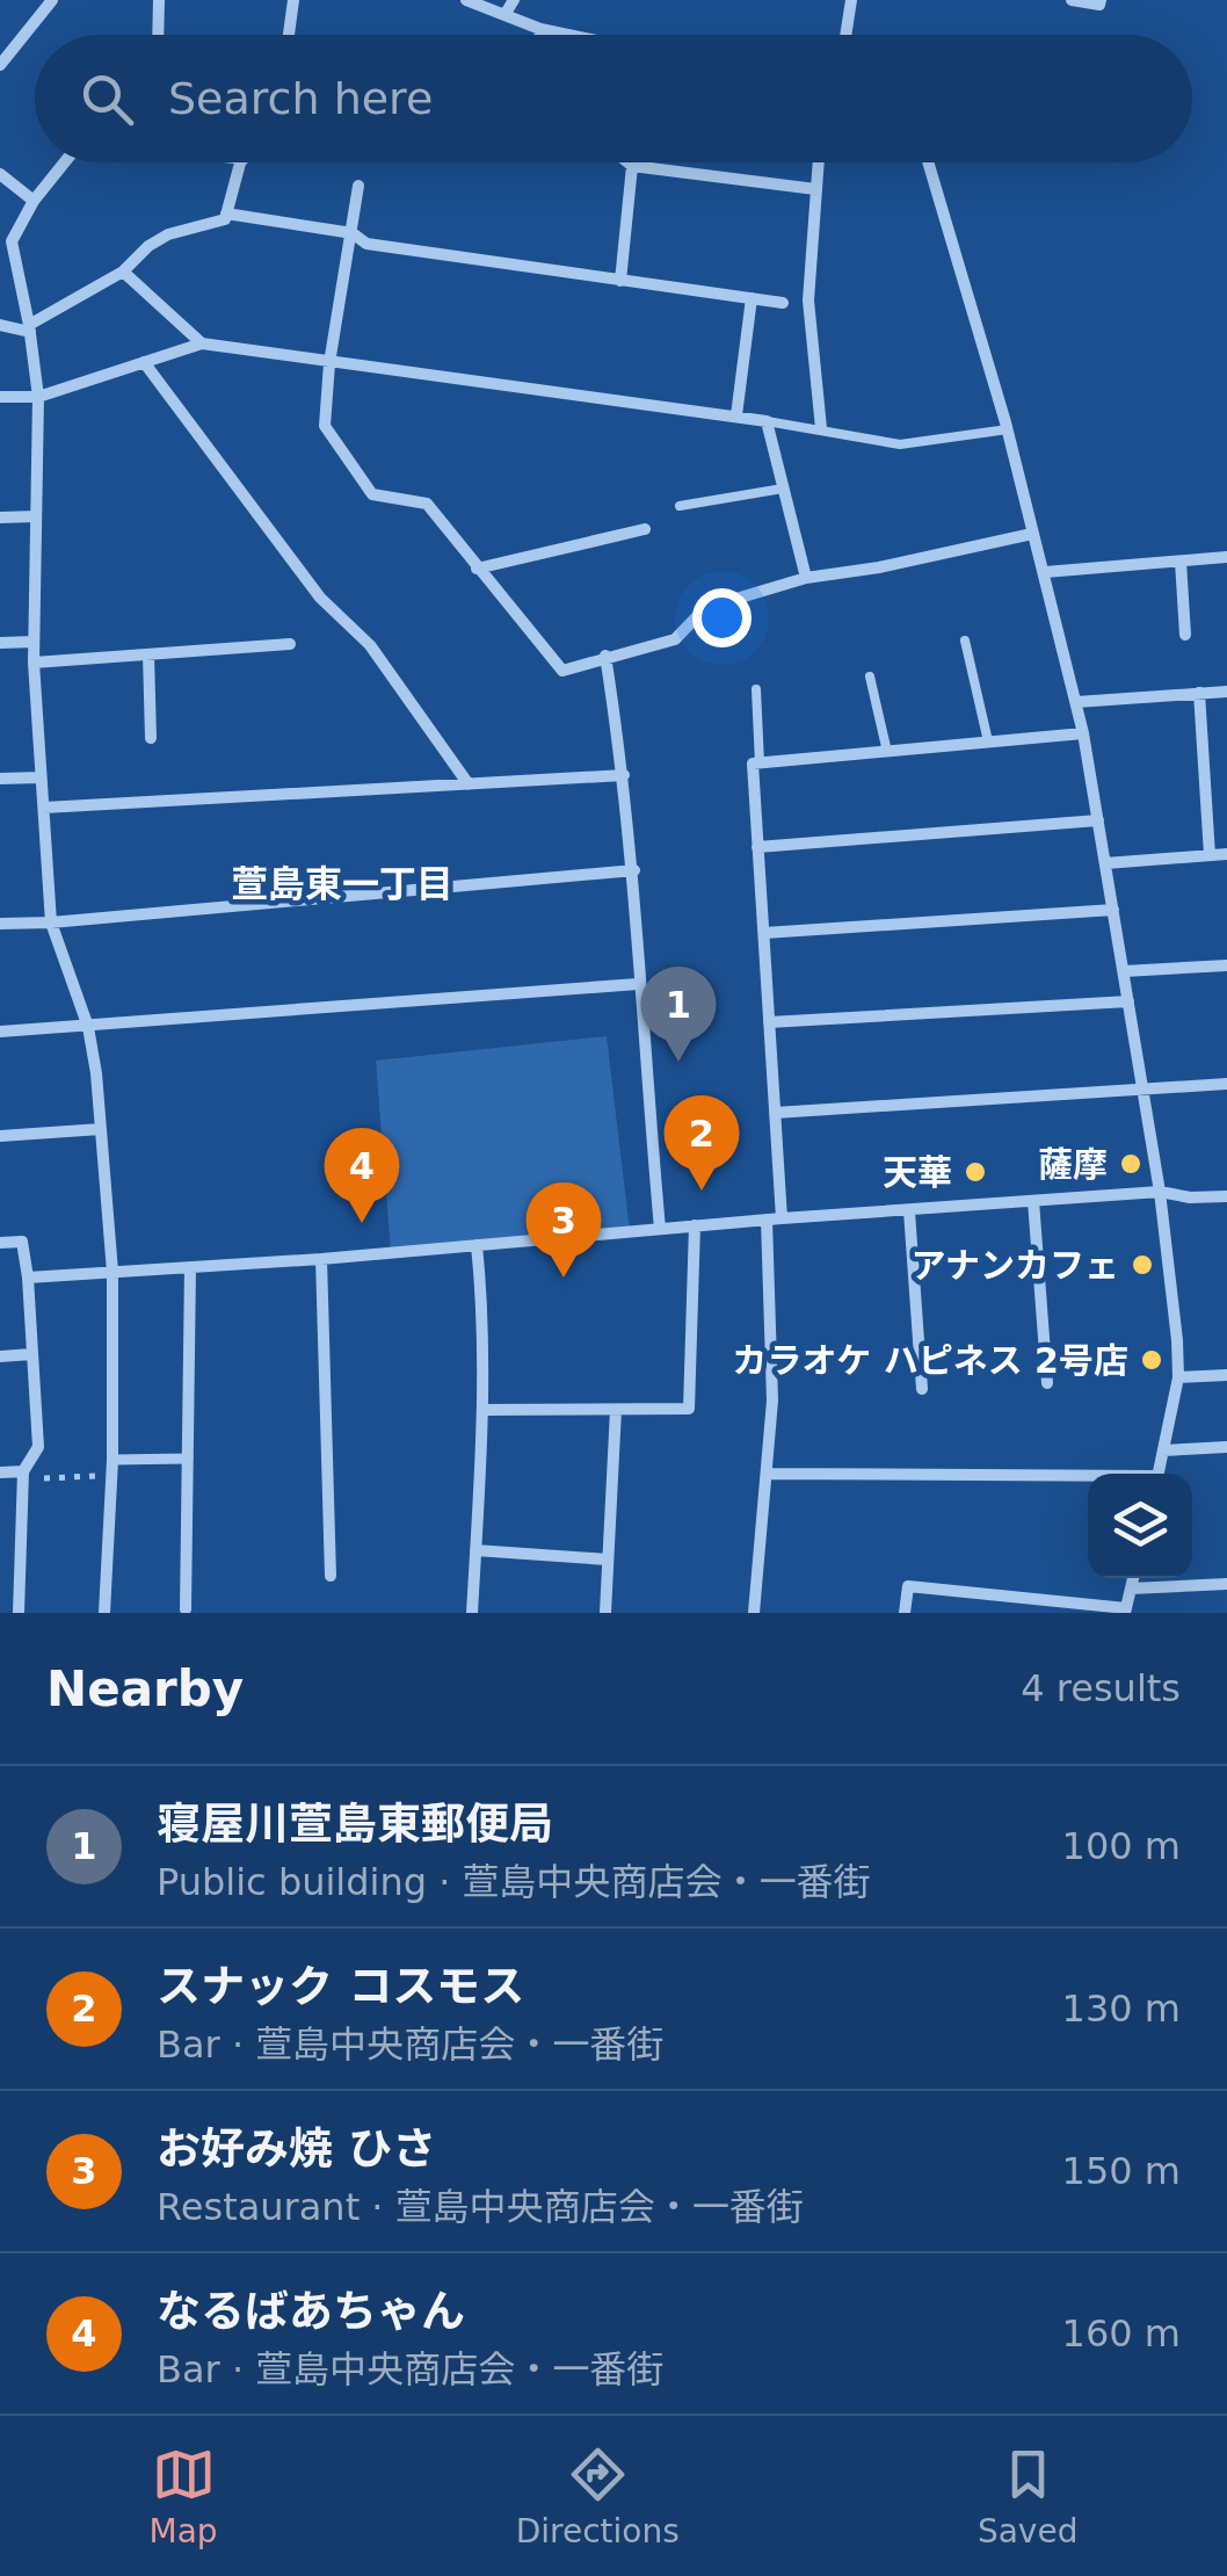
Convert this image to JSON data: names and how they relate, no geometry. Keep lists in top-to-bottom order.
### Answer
{
  "districts": ["萱島東一丁目"],
  "places": [
    "薩摩",
    "天華",
    "アナンカフェ",
    "カラオケ ハピネス 2号店"
  ],
  "page": {
    "search": "Search here",
    "pins": [
      "1",
      "2",
      "4",
      "3"
    ],
    "heading": ["Nearby", "4 results"],
    "list": [
      {
        "mark": "1",
        "name": "寝屋川萱島東郵便局",
        "note": "Public building · 萱島中央商店会・一番街",
        "value": "100 m"
      },
      {
        "mark": "2",
        "name": "スナック コスモス",
        "note": "Bar · 萱島中央商店会・一番街",
        "value": "130 m"
      },
      {
        "mark": "3",
        "name": "お好み焼 ひさ",
        "note": "Restaurant · 萱島中央商店会・一番街",
        "value": "150 m"
      },
      {
        "mark": "4",
        "name": "なるばあちゃん",
        "note": "Bar · 萱島中央商店会・一番街",
        "value": "160 m"
      }
    ],
    "nav": ["Map", "Directions", "Saved"]
  }
}
